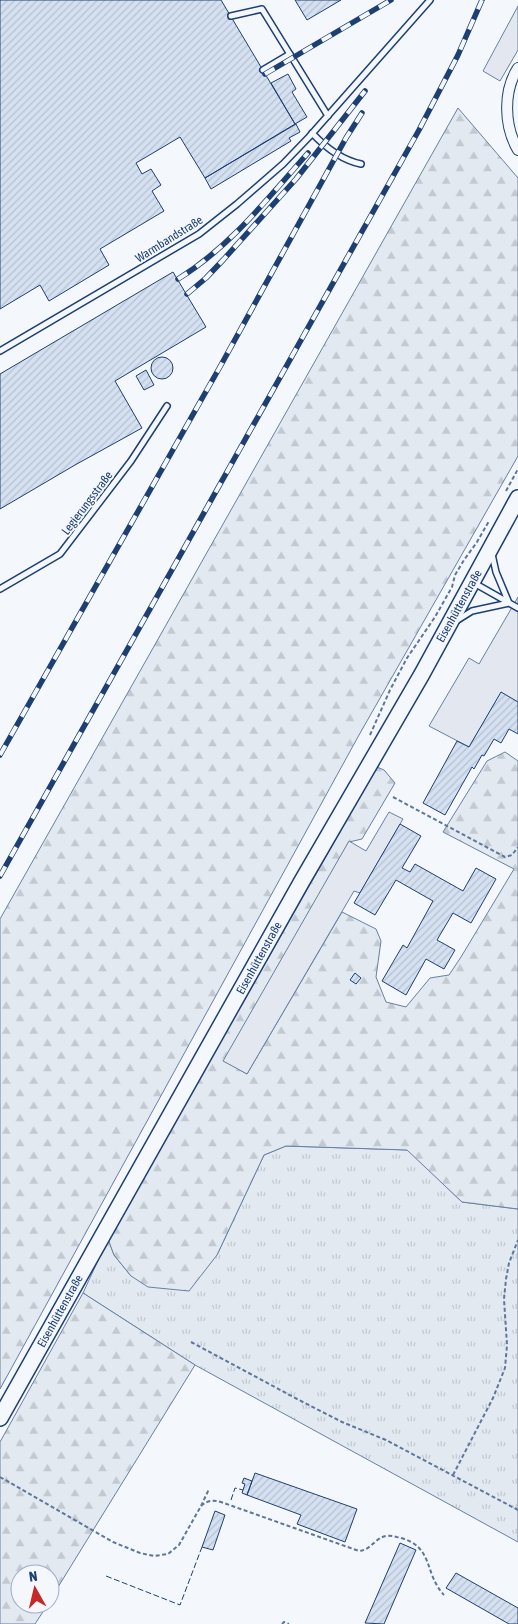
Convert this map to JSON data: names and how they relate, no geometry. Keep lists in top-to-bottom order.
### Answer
{
  "streets": {
    "street": ["Eisenhüttenstraße"],
    "lane": ["Warmbandstraße", "Legierungsstraße"]
  },
  "north": "top"
}
